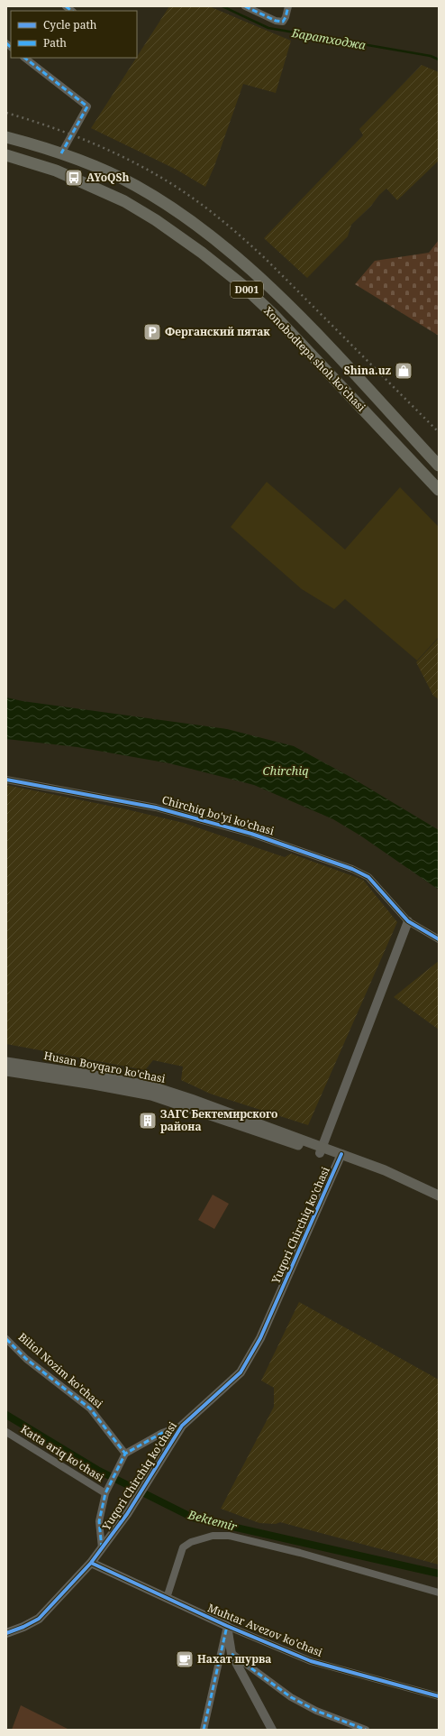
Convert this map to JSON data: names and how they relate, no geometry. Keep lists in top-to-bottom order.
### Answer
{
  "streets": {
    "highway": ["D001", "Xonobodtepa shoh ko'chasi"],
    "main road": ["Husan Boyqaro ko'chasi"],
    "street": [
      "Chirchiq bo'yi ko'chasi",
      "Yuqori Chirchiq ko'chasi",
      "Biliol Nozim ko'chasi",
      "Katta ariq ko'chasi",
      "Muhtar Avezov ko'chasi"
    ]
  },
  "crossings": [
    ["Husan Boyqaro ko'chasi", "Yuqori Chirchiq ko'chasi"],
    ["Yuqori Chirchiq ko'chasi", "Muhtar Avezov ko'chasi"]
  ],
  "water": ["Баратходжа", "Chirchiq", "Bektemir"],
  "places": {
    "bus stop": ["AYoQSh"],
    "parking": ["Ферганский пятак"],
    "shop": ["Shina.uz"],
    "building": ["ЗАГС Бектемирского района"],
    "cafe": ["Нахат шурва"]
  },
  "legend": ["Cycle path", "Path"]
}
